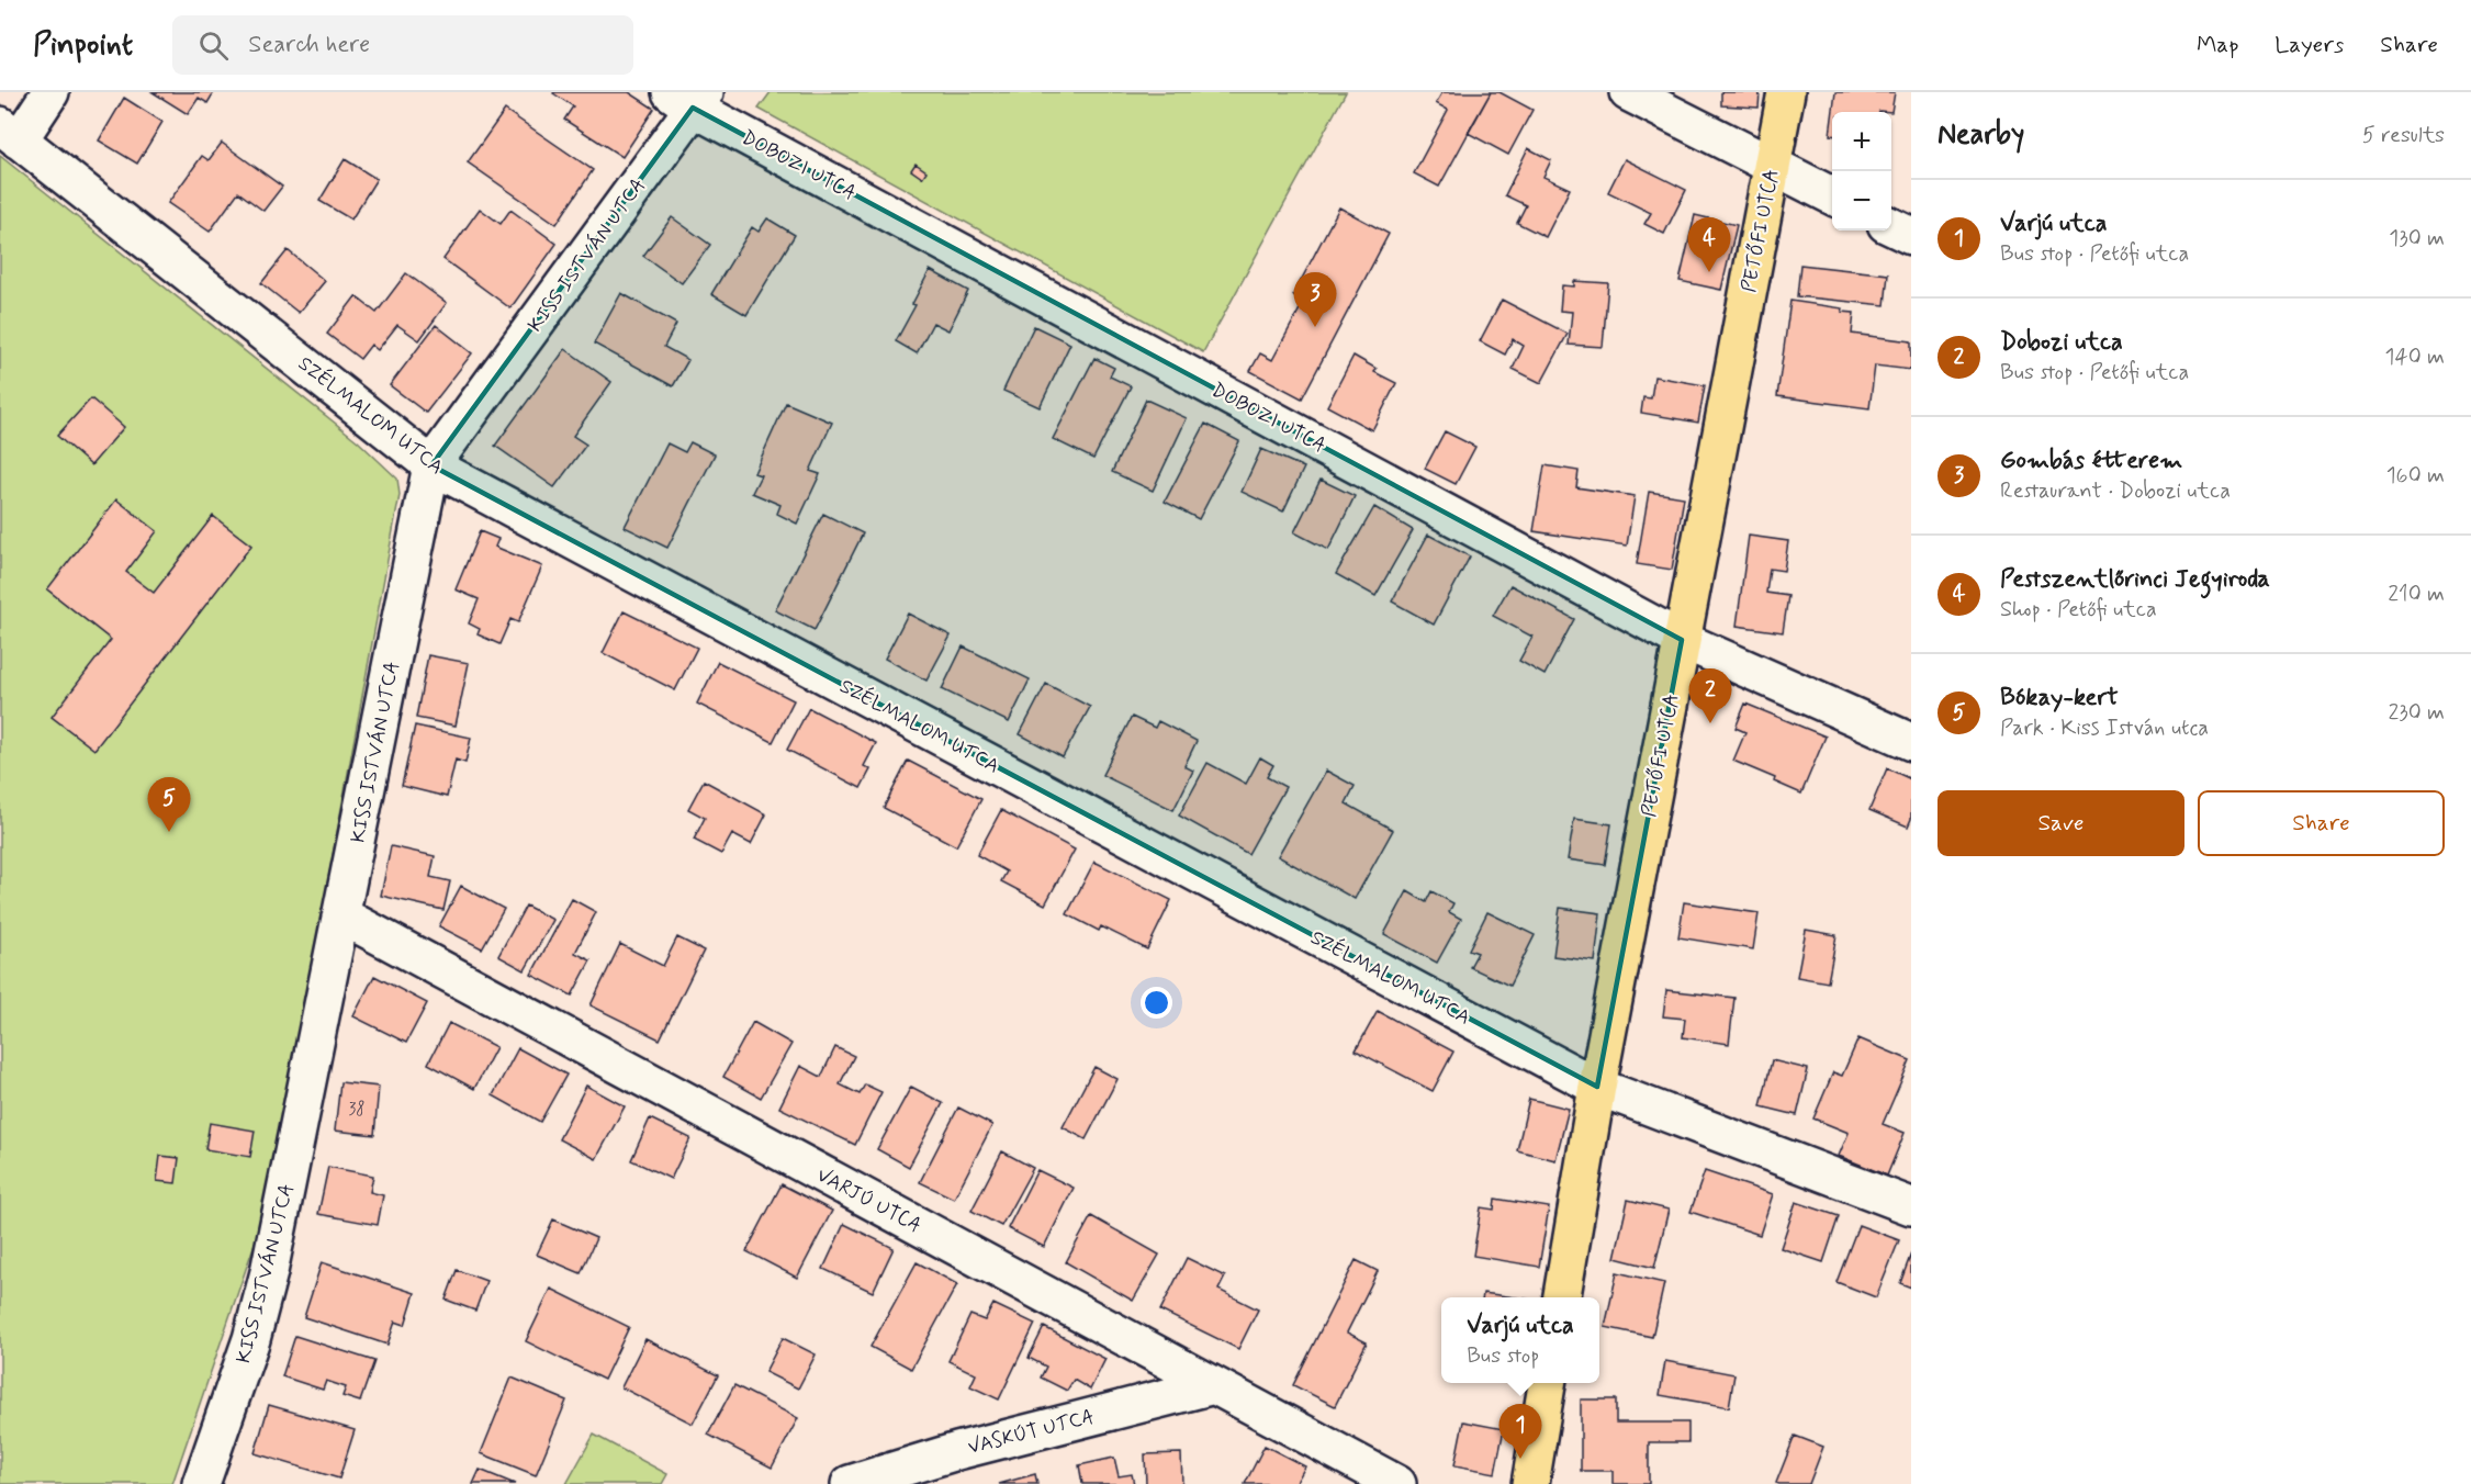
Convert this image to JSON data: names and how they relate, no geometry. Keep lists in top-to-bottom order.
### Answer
{
  "streets": {
    "main road": ["PETŐFI UTCA"],
    "street": [
      "DOBOZI UTCA",
      "KISS ISTVÁN UTCA",
      "SZÉLMALOM UTCA",
      "VARJÚ UTCA",
      "VASKÚT UTCA"
    ]
  },
  "crossings": [
    ["DOBOZI UTCA", "PETŐFI UTCA"],
    ["DOBOZI UTCA", "KISS ISTVÁN UTCA"],
    ["PETŐFI UTCA", "SZÉLMALOM UTCA"],
    ["KISS ISTVÁN UTCA", "SZÉLMALOM UTCA"],
    ["KISS ISTVÁN UTCA", "VARJÚ UTCA"],
    ["VARJÚ UTCA", "VASKÚT UTCA"]
  ],
  "house_numbers": ["38"],
  "page": {
    "header": "Pinpoint",
    "search": "Search here",
    "nav": ["Map", "Layers", "Share"],
    "heading": ["Nearby", "5 results"],
    "map_buttons": ["+", "−"],
    "list": [
      {
        "mark": "1",
        "name": "Varjú utca",
        "note": "Bus stop · Petőfi utca",
        "value": "130 m"
      },
      {
        "mark": "2",
        "name": "Dobozi utca",
        "note": "Bus stop · Petőfi utca",
        "value": "140 m"
      },
      {
        "mark": "3",
        "name": "Gombás étterem",
        "note": "Restaurant · Dobozi utca",
        "value": "160 m"
      },
      {
        "mark": "4",
        "name": "Pestszentlőrinci Jegyiroda",
        "note": "Shop · Petőfi utca",
        "value": "210 m"
      },
      {
        "mark": "5",
        "name": "Bókay-kert",
        "note": "Park · Kiss István utca",
        "value": "230 m"
      }
    ],
    "pins": [
      "4",
      "3",
      "2",
      "5",
      "1"
    ],
    "buttons": ["Save", "Share"],
    "popup": ["Varjú utca", "Bus stop"]
  }
}
